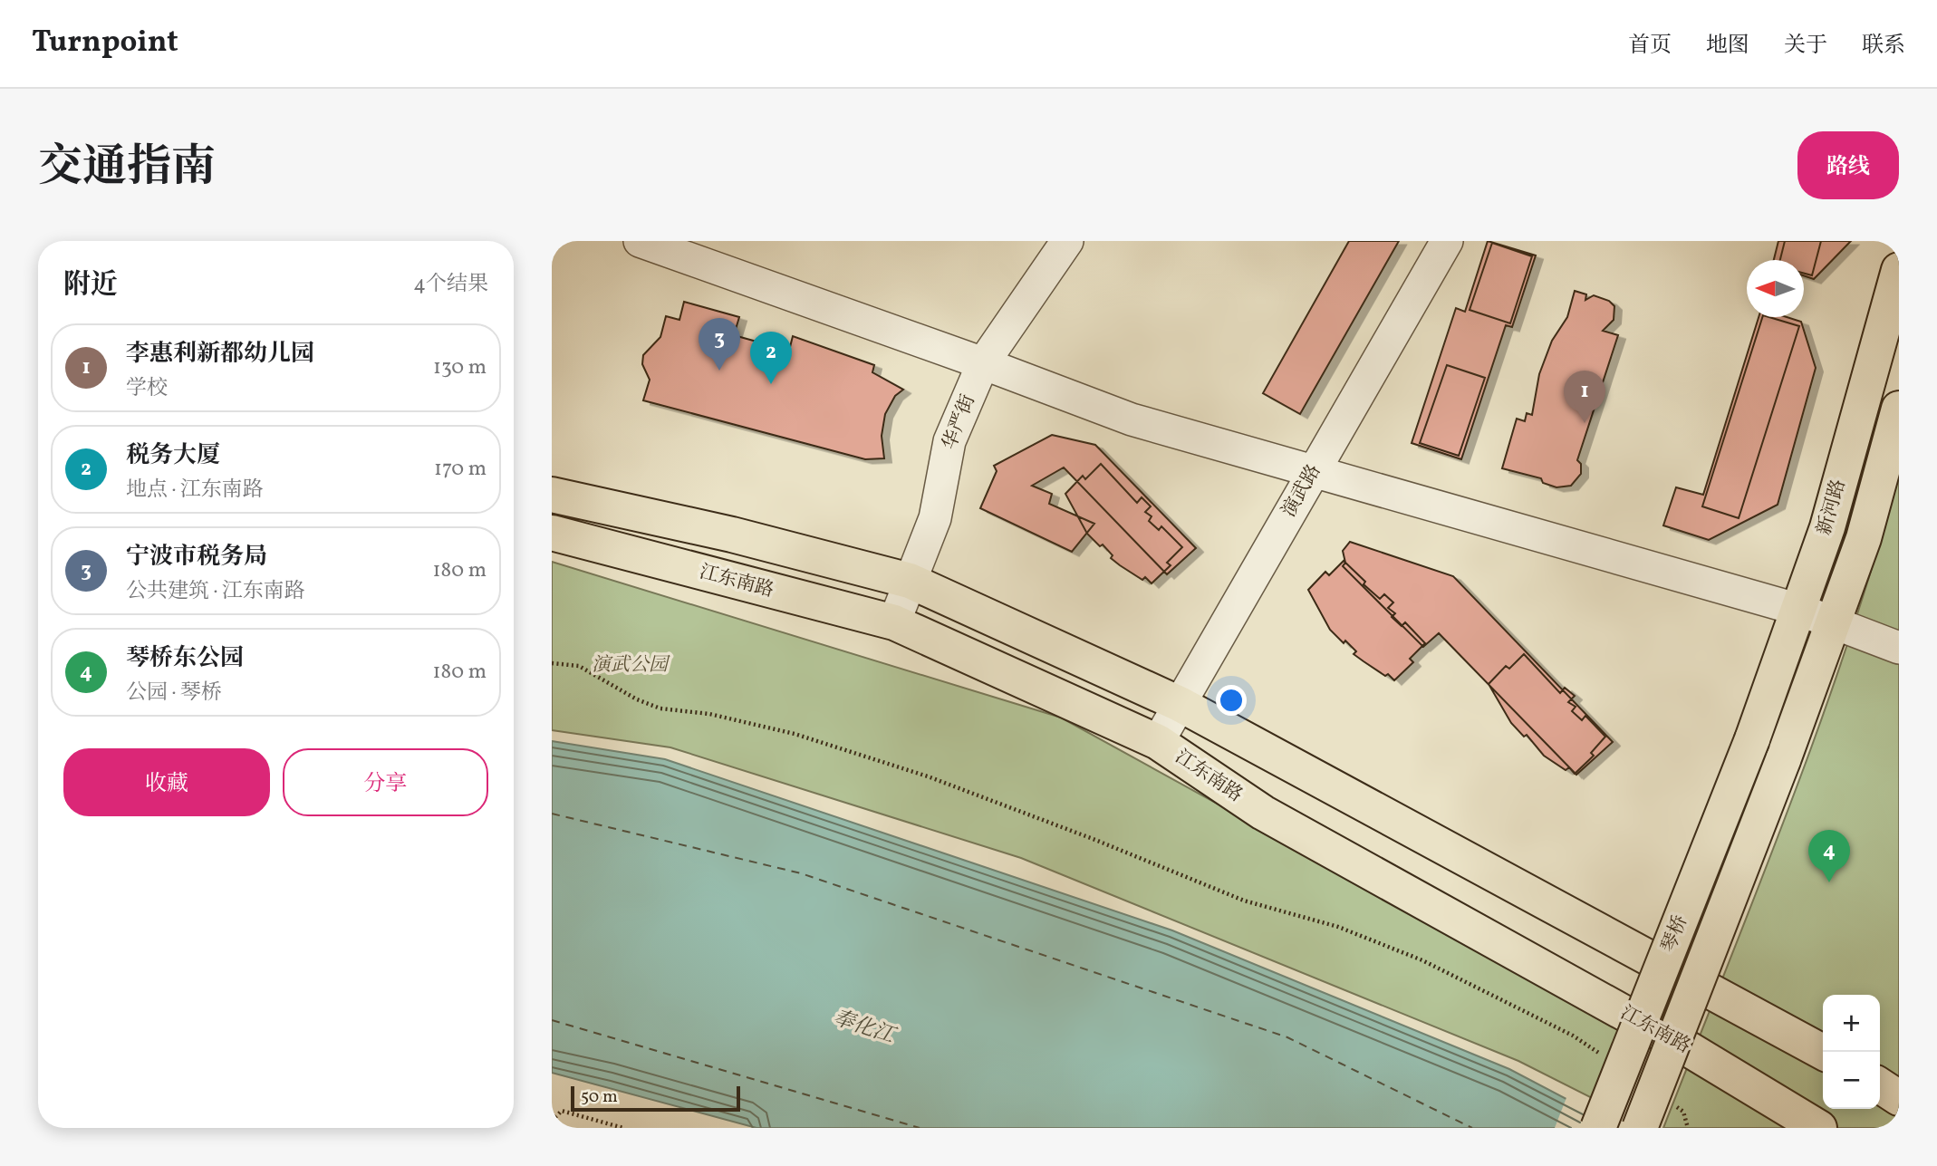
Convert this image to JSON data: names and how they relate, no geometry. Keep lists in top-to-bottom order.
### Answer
{
  "streets": {
    "main road": ["新河路", "江东南路", "琴桥"],
    "street": ["华严街", "演武路"]
  },
  "crossings": [
    ["华严街", "江东南路"],
    ["演武路", "江东南路"],
    ["新河路", "琴桥"]
  ],
  "water": ["奉化江"],
  "parks": ["演武公园"],
  "scale_bar": "50 m",
  "north": "left",
  "page": {
    "header": "Turnpoint",
    "nav": [
      "首页",
      "地图",
      "关于",
      "联系"
    ],
    "title": "交通指南",
    "buttons": [
      "路线",
      ["收藏", "分享"]
    ],
    "heading": ["附近", "4个结果"],
    "pins": [
      "3",
      "2",
      "1",
      "4"
    ],
    "list": [
      {
        "mark": "1",
        "name": "李惠利新都幼儿园",
        "note": "学校",
        "value": "130 m"
      },
      {
        "mark": "2",
        "name": "税务大厦",
        "note": "地点 · 江东南路",
        "value": "170 m"
      },
      {
        "mark": "3",
        "name": "宁波市税务局",
        "note": "公共建筑 · 江东南路",
        "value": "180 m"
      },
      {
        "mark": "4",
        "name": "琴桥东公园",
        "note": "公园 · 琴桥",
        "value": "180 m"
      }
    ],
    "map_buttons": ["+", "−"],
    "scale": "50 m"
  }
}
